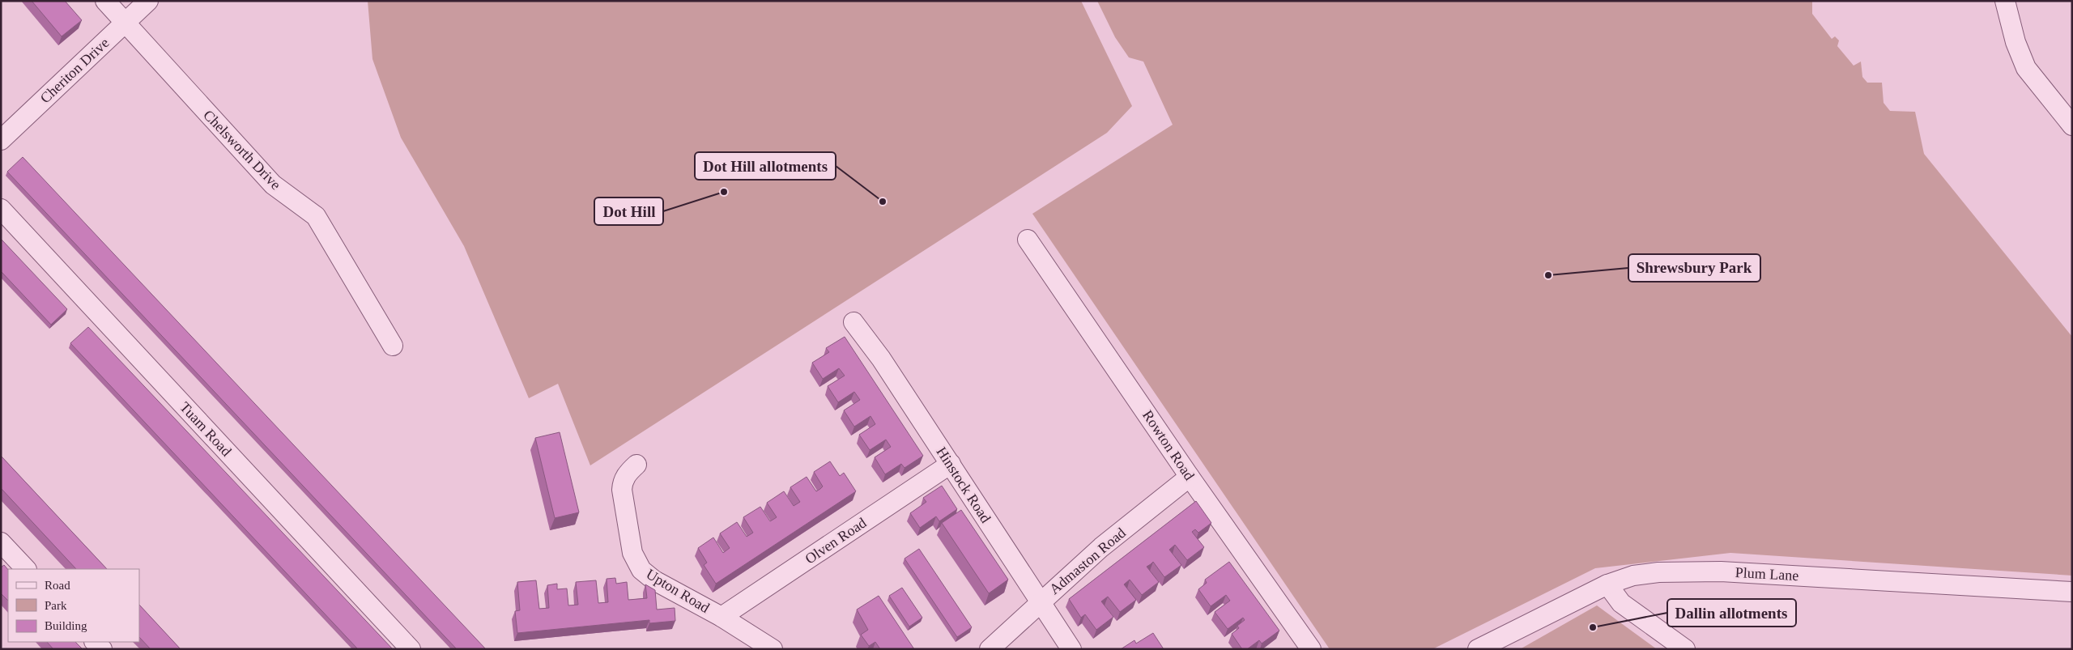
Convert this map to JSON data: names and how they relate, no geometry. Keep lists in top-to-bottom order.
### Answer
{
  "streets": {
    "street": [
      "Cheriton Drive",
      "Chelsworth Drive",
      "Tuam Road",
      "Rowton Road",
      "Hinstock Road",
      "Olven Road",
      "Admaston Road",
      "Plum Lane",
      "Upton Road"
    ]
  },
  "crossings": [
    ["Cheriton Drive", "Chelsworth Drive"],
    ["Rowton Road", "Admaston Road"],
    ["Hinstock Road", "Olven Road"],
    ["Hinstock Road", "Admaston Road"],
    ["Olven Road", "Upton Road"]
  ],
  "places": [
    "Dot Hill",
    "Dot Hill allotments",
    "Shrewsbury Park",
    "Dallin allotments"
  ],
  "legend": ["Road", "Park", "Building"]
}
